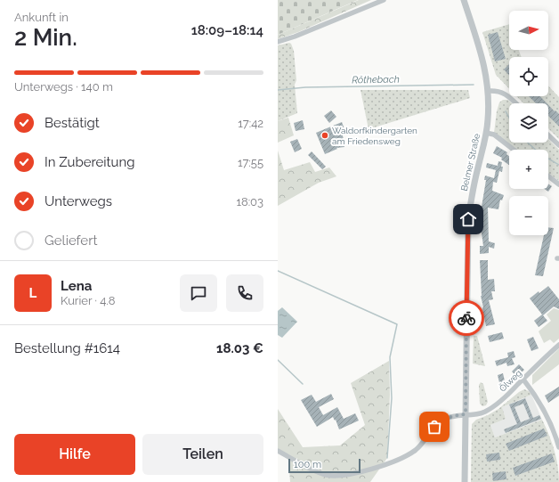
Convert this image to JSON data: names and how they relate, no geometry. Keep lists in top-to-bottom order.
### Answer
{
  "streets": {
    "street": ["Belmer Straße", "Ölweg"]
  },
  "crossings": [
    ["Belmer Straße", "Ölweg"]
  ],
  "water": ["Röthebach"],
  "places": ["Waldorfkindergarten am Friedensweg"],
  "scale_bar": "100 m",
  "north": "right",
  "page": {
    "heading": ["2 Min.", "Ankunft in", "18:09–18:14"],
    "panel": [
      "Lena",
      "Kurier · 4.8",
      "Bestellung #1614",
      "18.03 €"
    ],
    "map_buttons": ["+", "−"],
    "bar": "Unterwegs · 140 m",
    "list": [
      ["Bestätigt", "17:42"],
      ["In Zubereitung", "17:55"],
      ["Unterwegs", "18:03"],
      "Geliefert"
    ],
    "round": "L",
    "buttons": ["Hilfe", "Teilen"],
    "scale": "100 m"
  }
}
